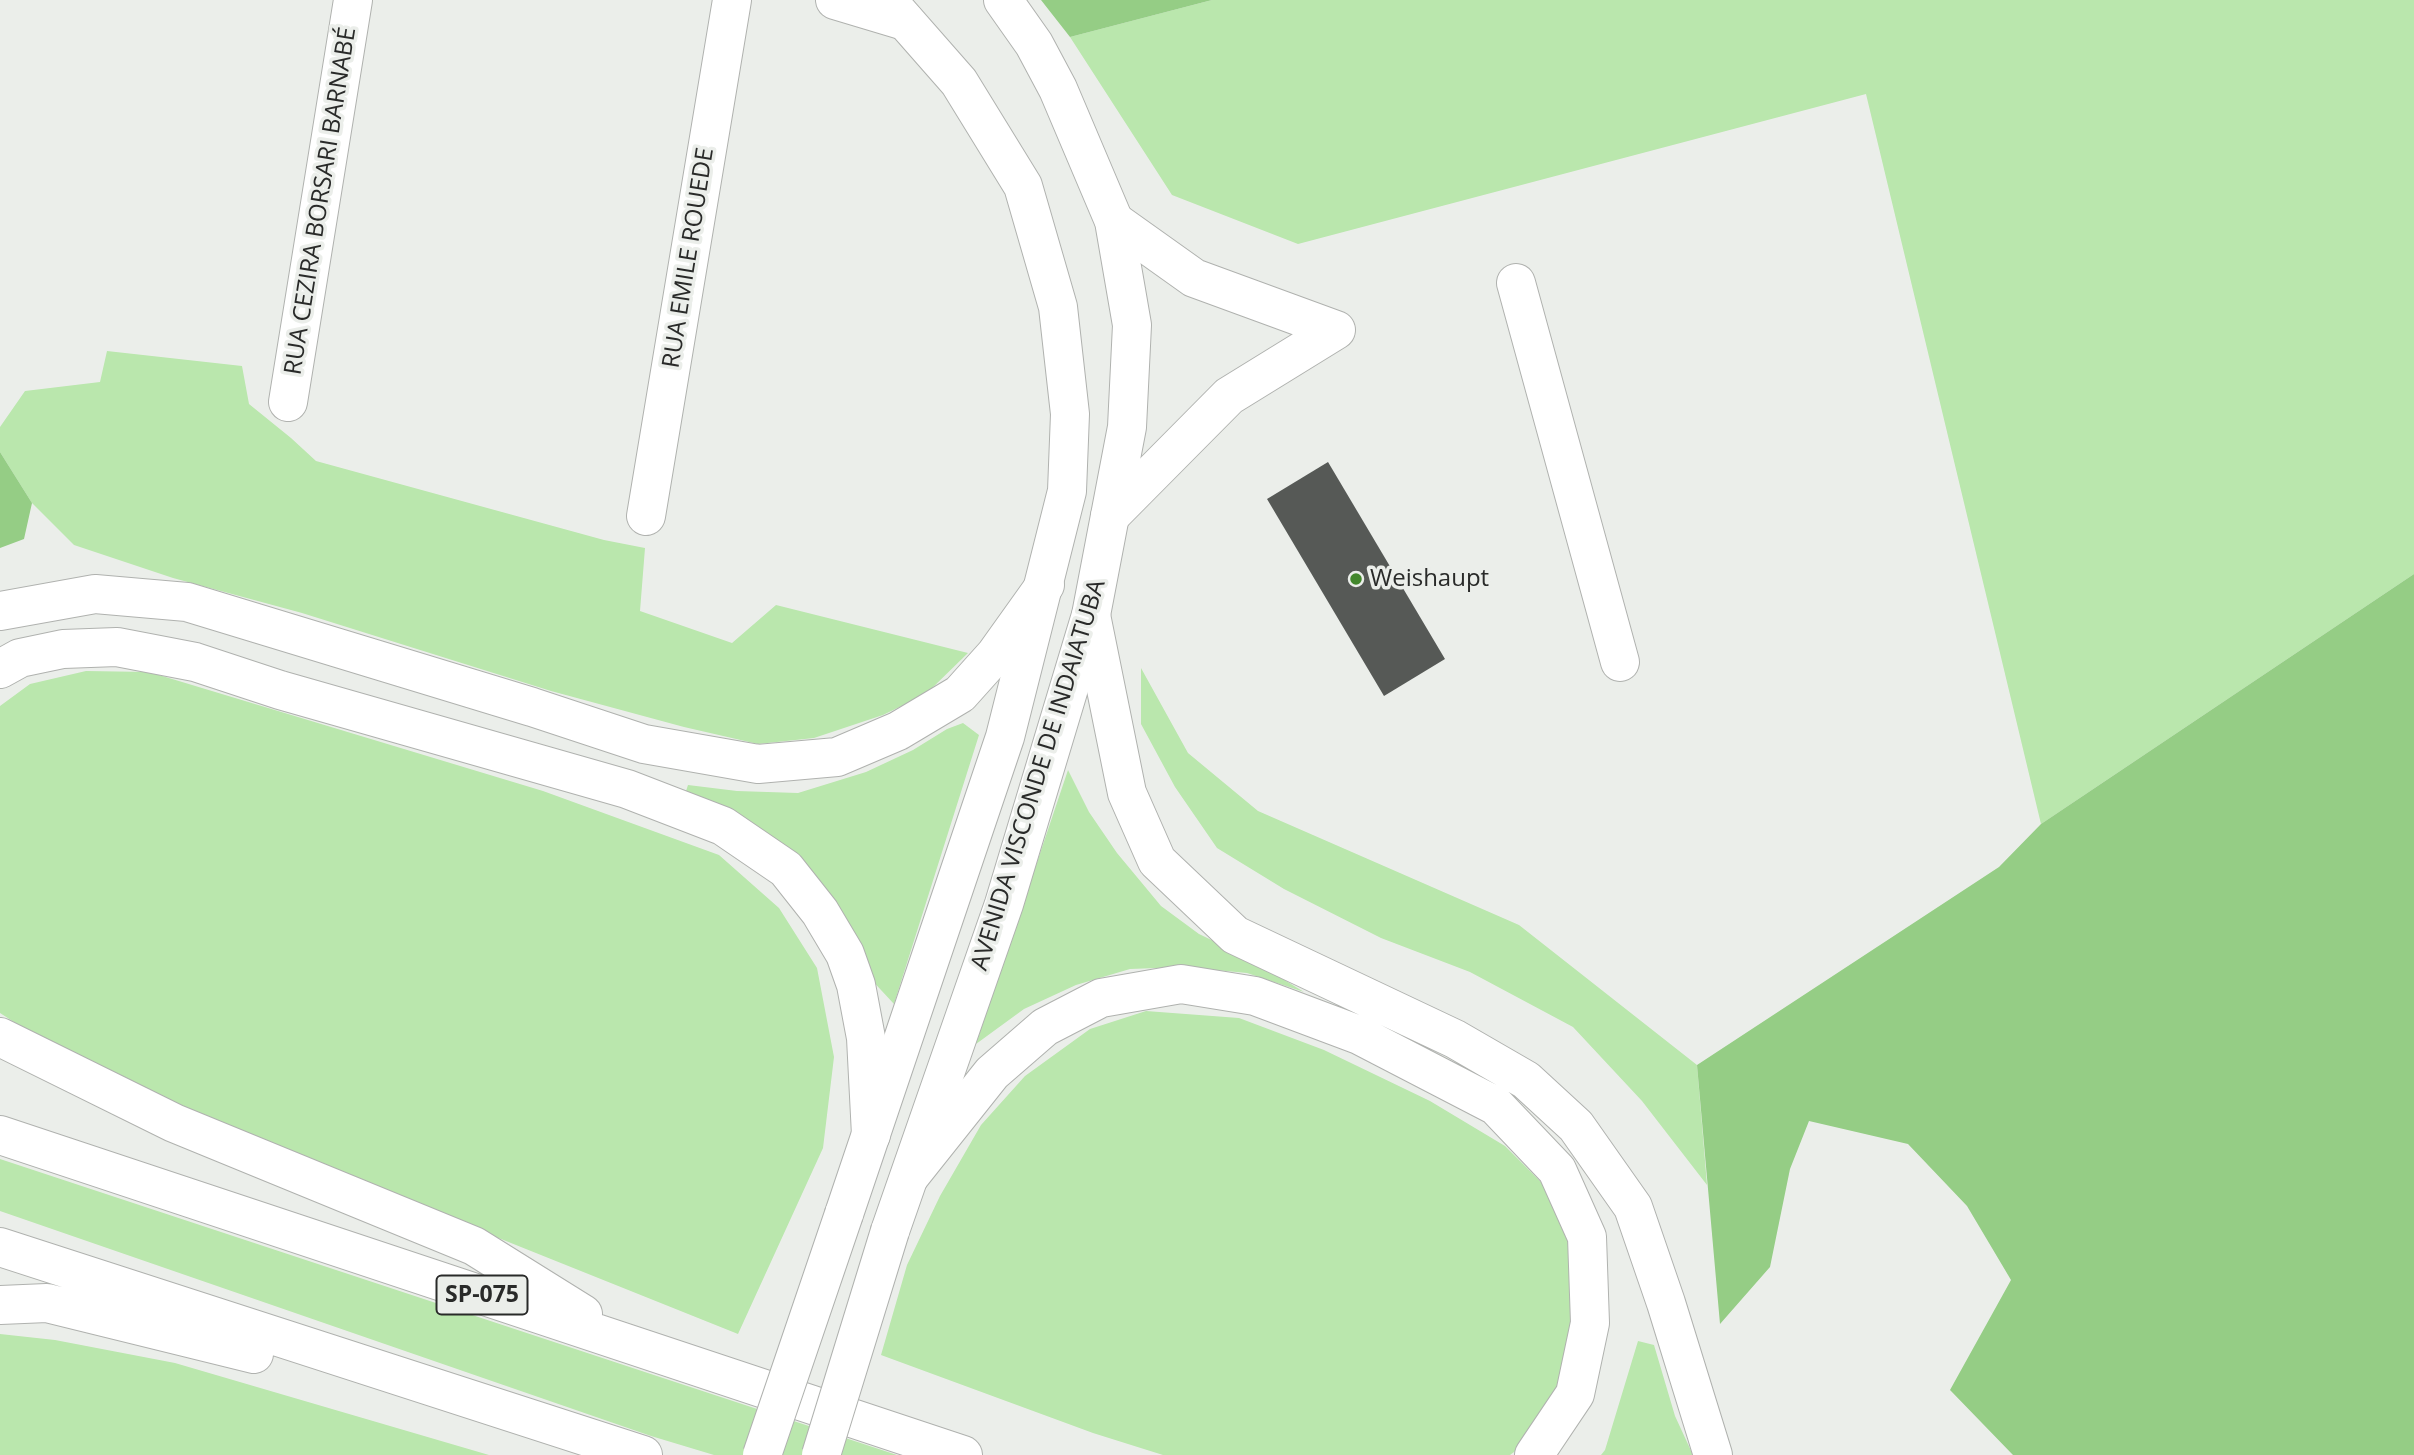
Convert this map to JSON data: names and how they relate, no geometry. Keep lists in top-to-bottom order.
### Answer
{
  "streets": {
    "main road": [
      "RUA CEZIRA BORSARI BARNABÉ",
      "RUA EMILE ROUEDE",
      "AVENIDA VISCONDE DE INDAIATUBA",
      "SP-075"
    ]
  },
  "places": ["Weishaupt"]
}
